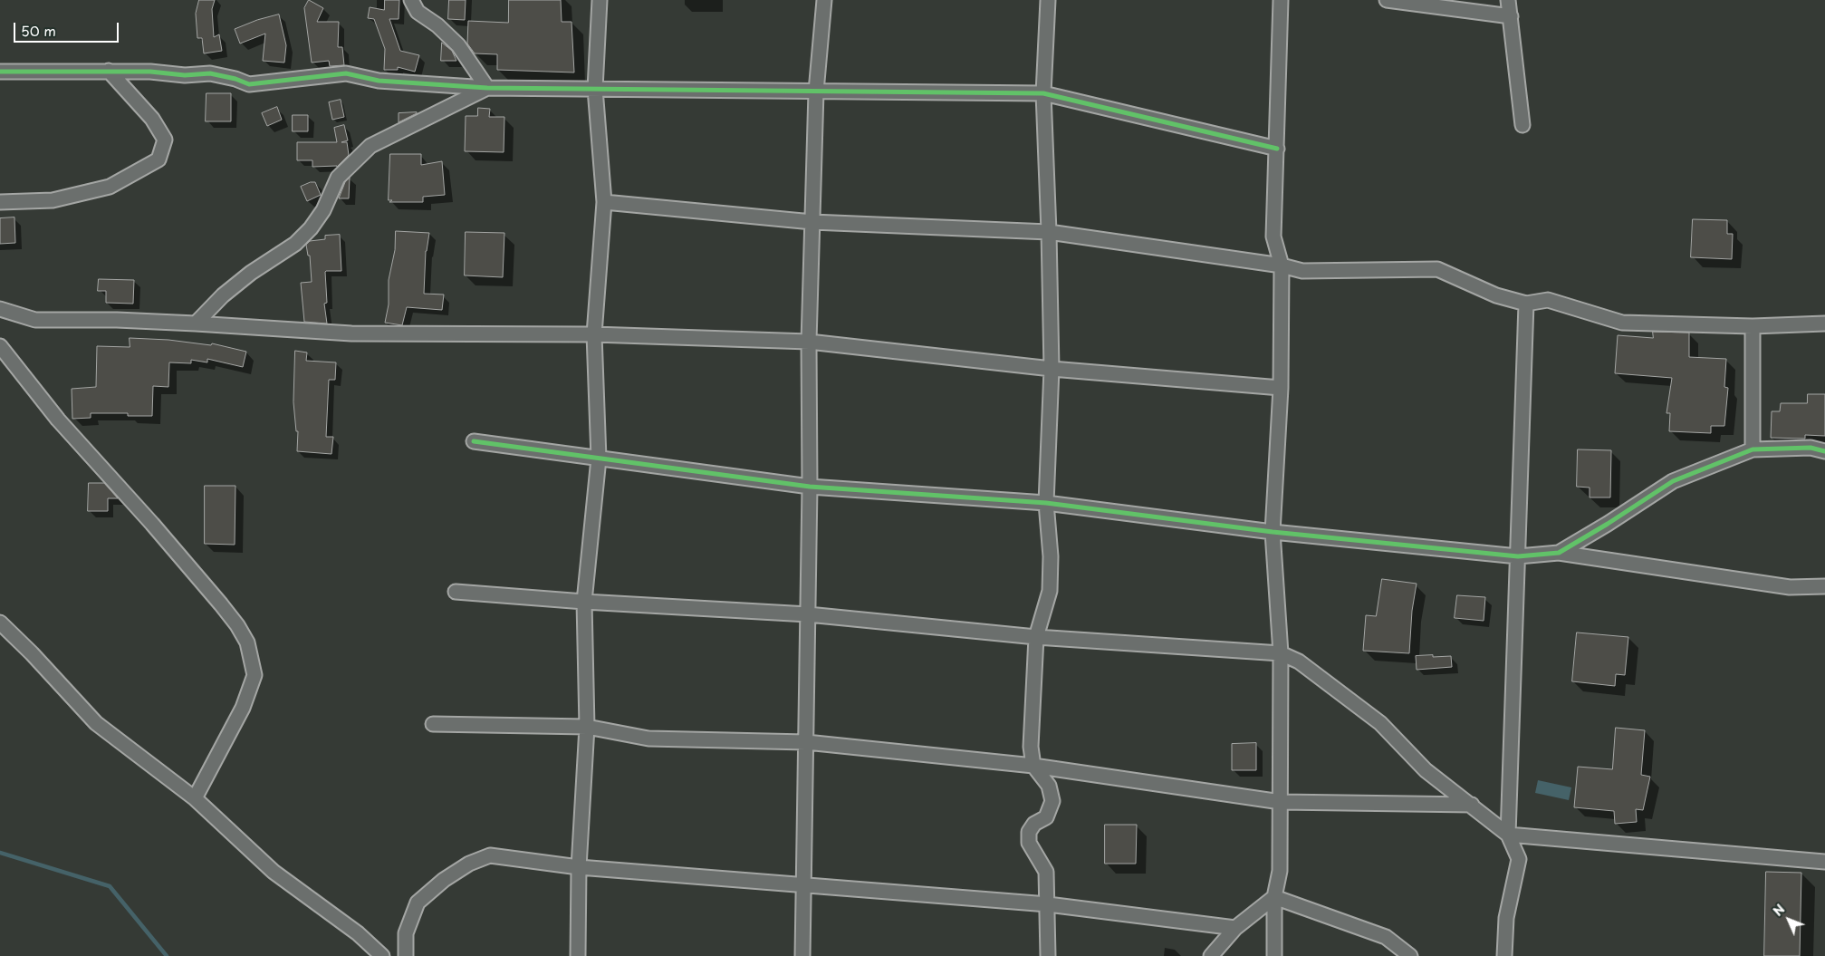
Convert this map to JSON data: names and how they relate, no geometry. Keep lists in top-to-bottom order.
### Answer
{
  "scale_bar": "50 m",
  "north": "top left"
}
